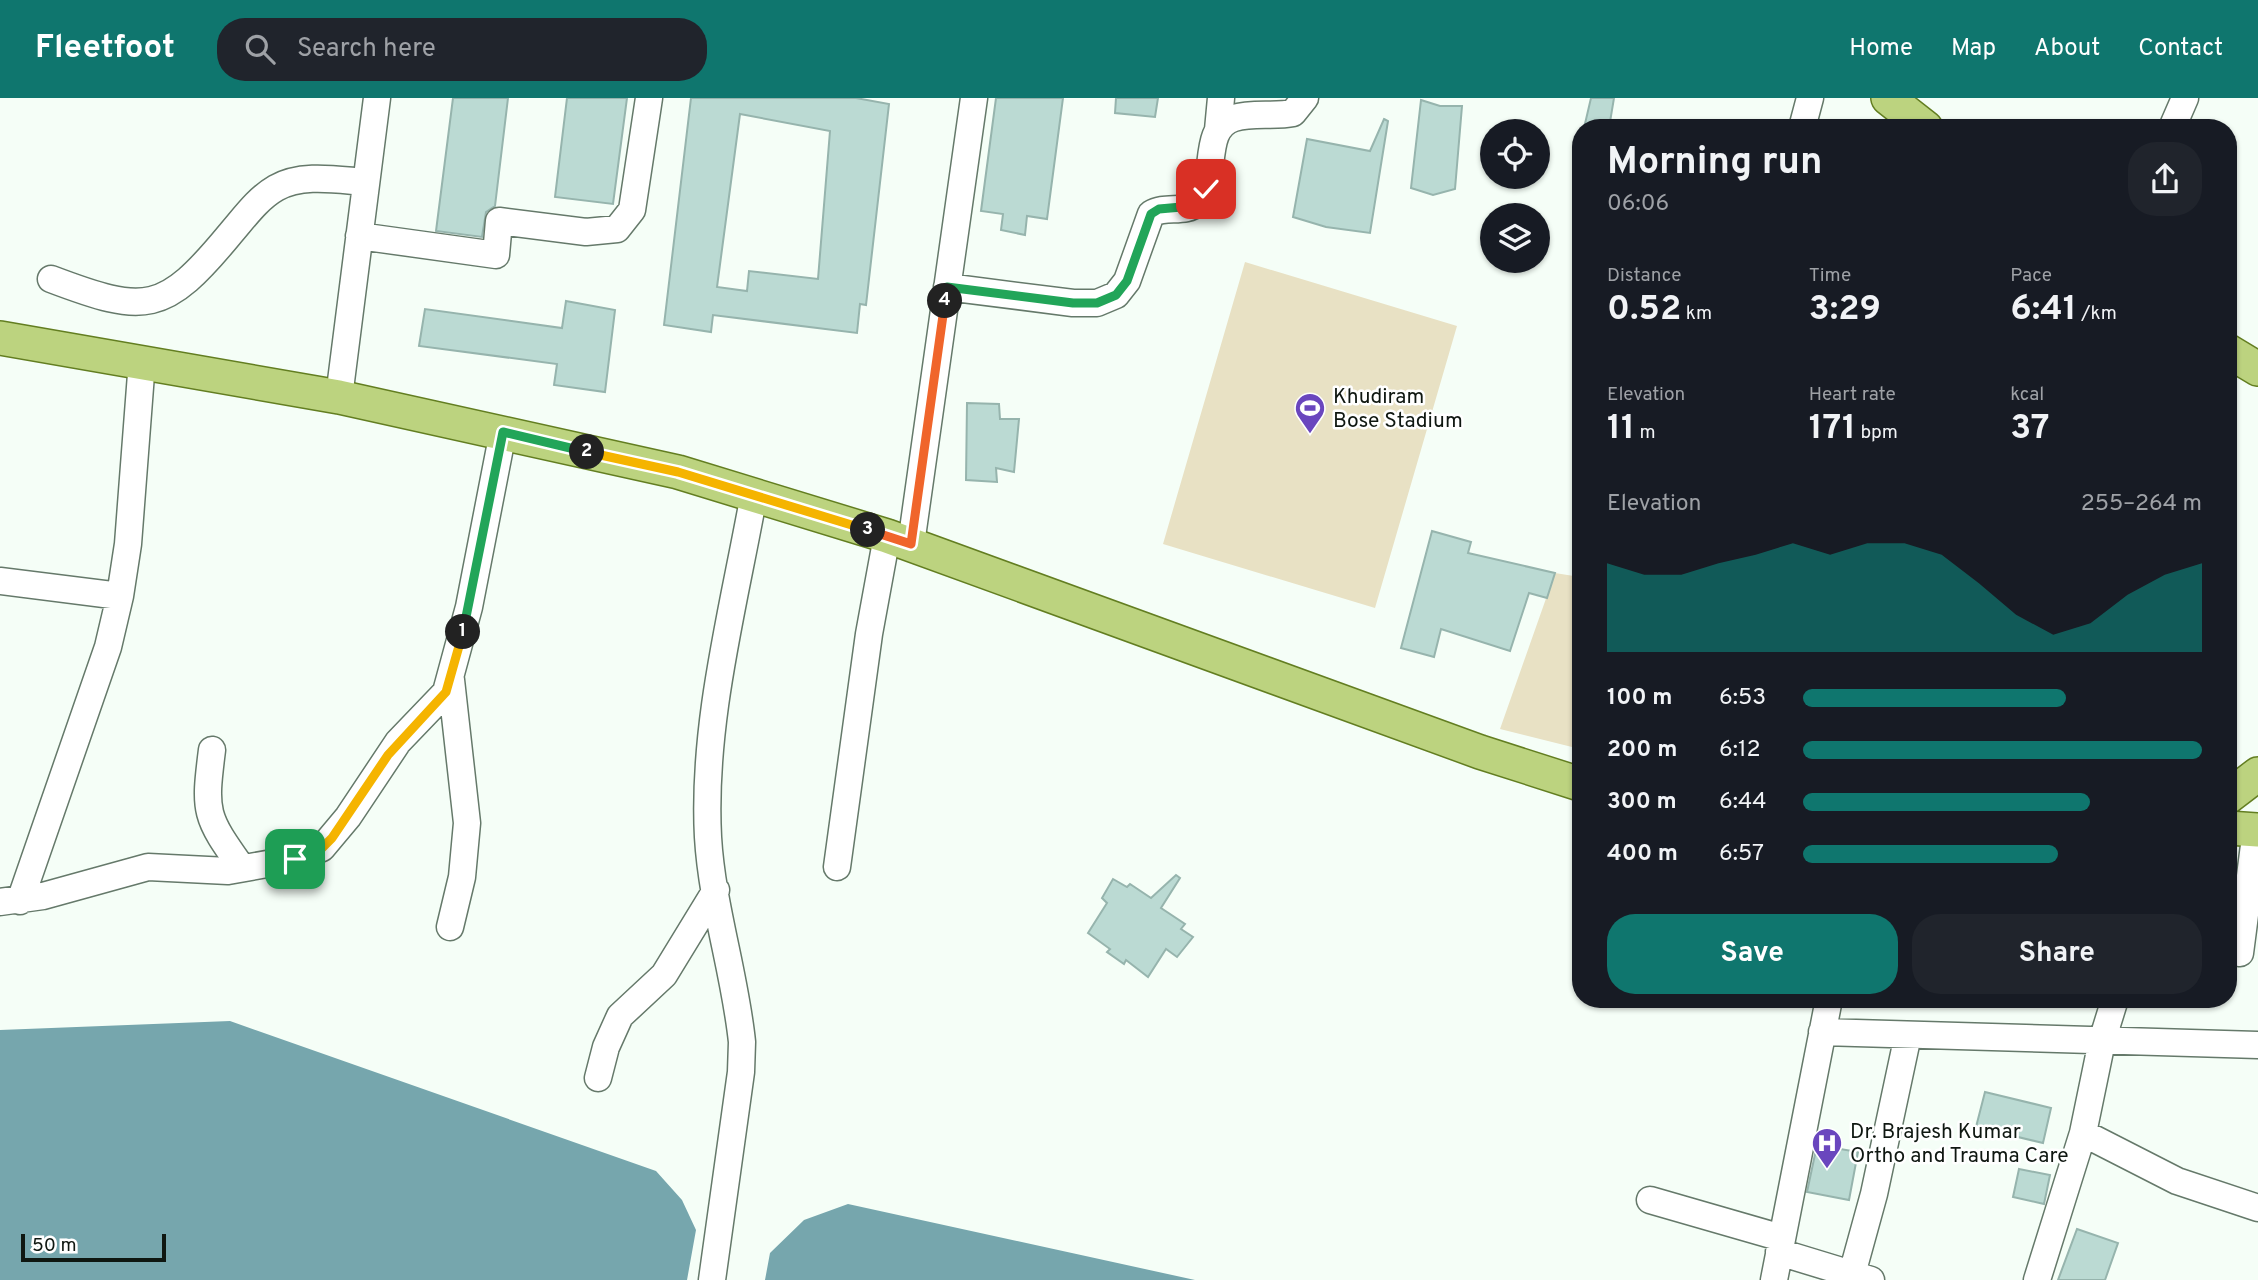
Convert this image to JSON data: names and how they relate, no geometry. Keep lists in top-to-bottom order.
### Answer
{
  "places": {
    "sports": ["Khudiram Bose Stadium"],
    "hospital": ["Dr. Brajesh Kumar Ortho and Trauma Care"]
  },
  "scale_bar": "50 m",
  "page": {
    "header": "Fleetfoot",
    "search": "Search here",
    "nav": [
      "Home",
      "Map",
      "About",
      "Contact"
    ],
    "heading": ["Morning run", "06:06"],
    "stats": [
      ["Distance", "0.52 km"],
      ["Time", "3:29"],
      ["Pace", "6:41 /km"],
      ["Elevation", "11 m"],
      ["Heart rate", "171 bpm"],
      ["kcal", "37"]
    ],
    "pins": [
      "4",
      "2",
      "3",
      "1"
    ],
    "chart": ["Elevation", "255–264 m"],
    "list": [
      {
        "name": "100 m",
        "note": "6:53"
      },
      {
        "name": "200 m",
        "note": "6:12"
      },
      {
        "name": "300 m",
        "note": "6:44"
      },
      {
        "name": "400 m",
        "note": "6:57"
      }
    ],
    "buttons": ["Save", "Share"],
    "scale": "50 m"
  }
}
